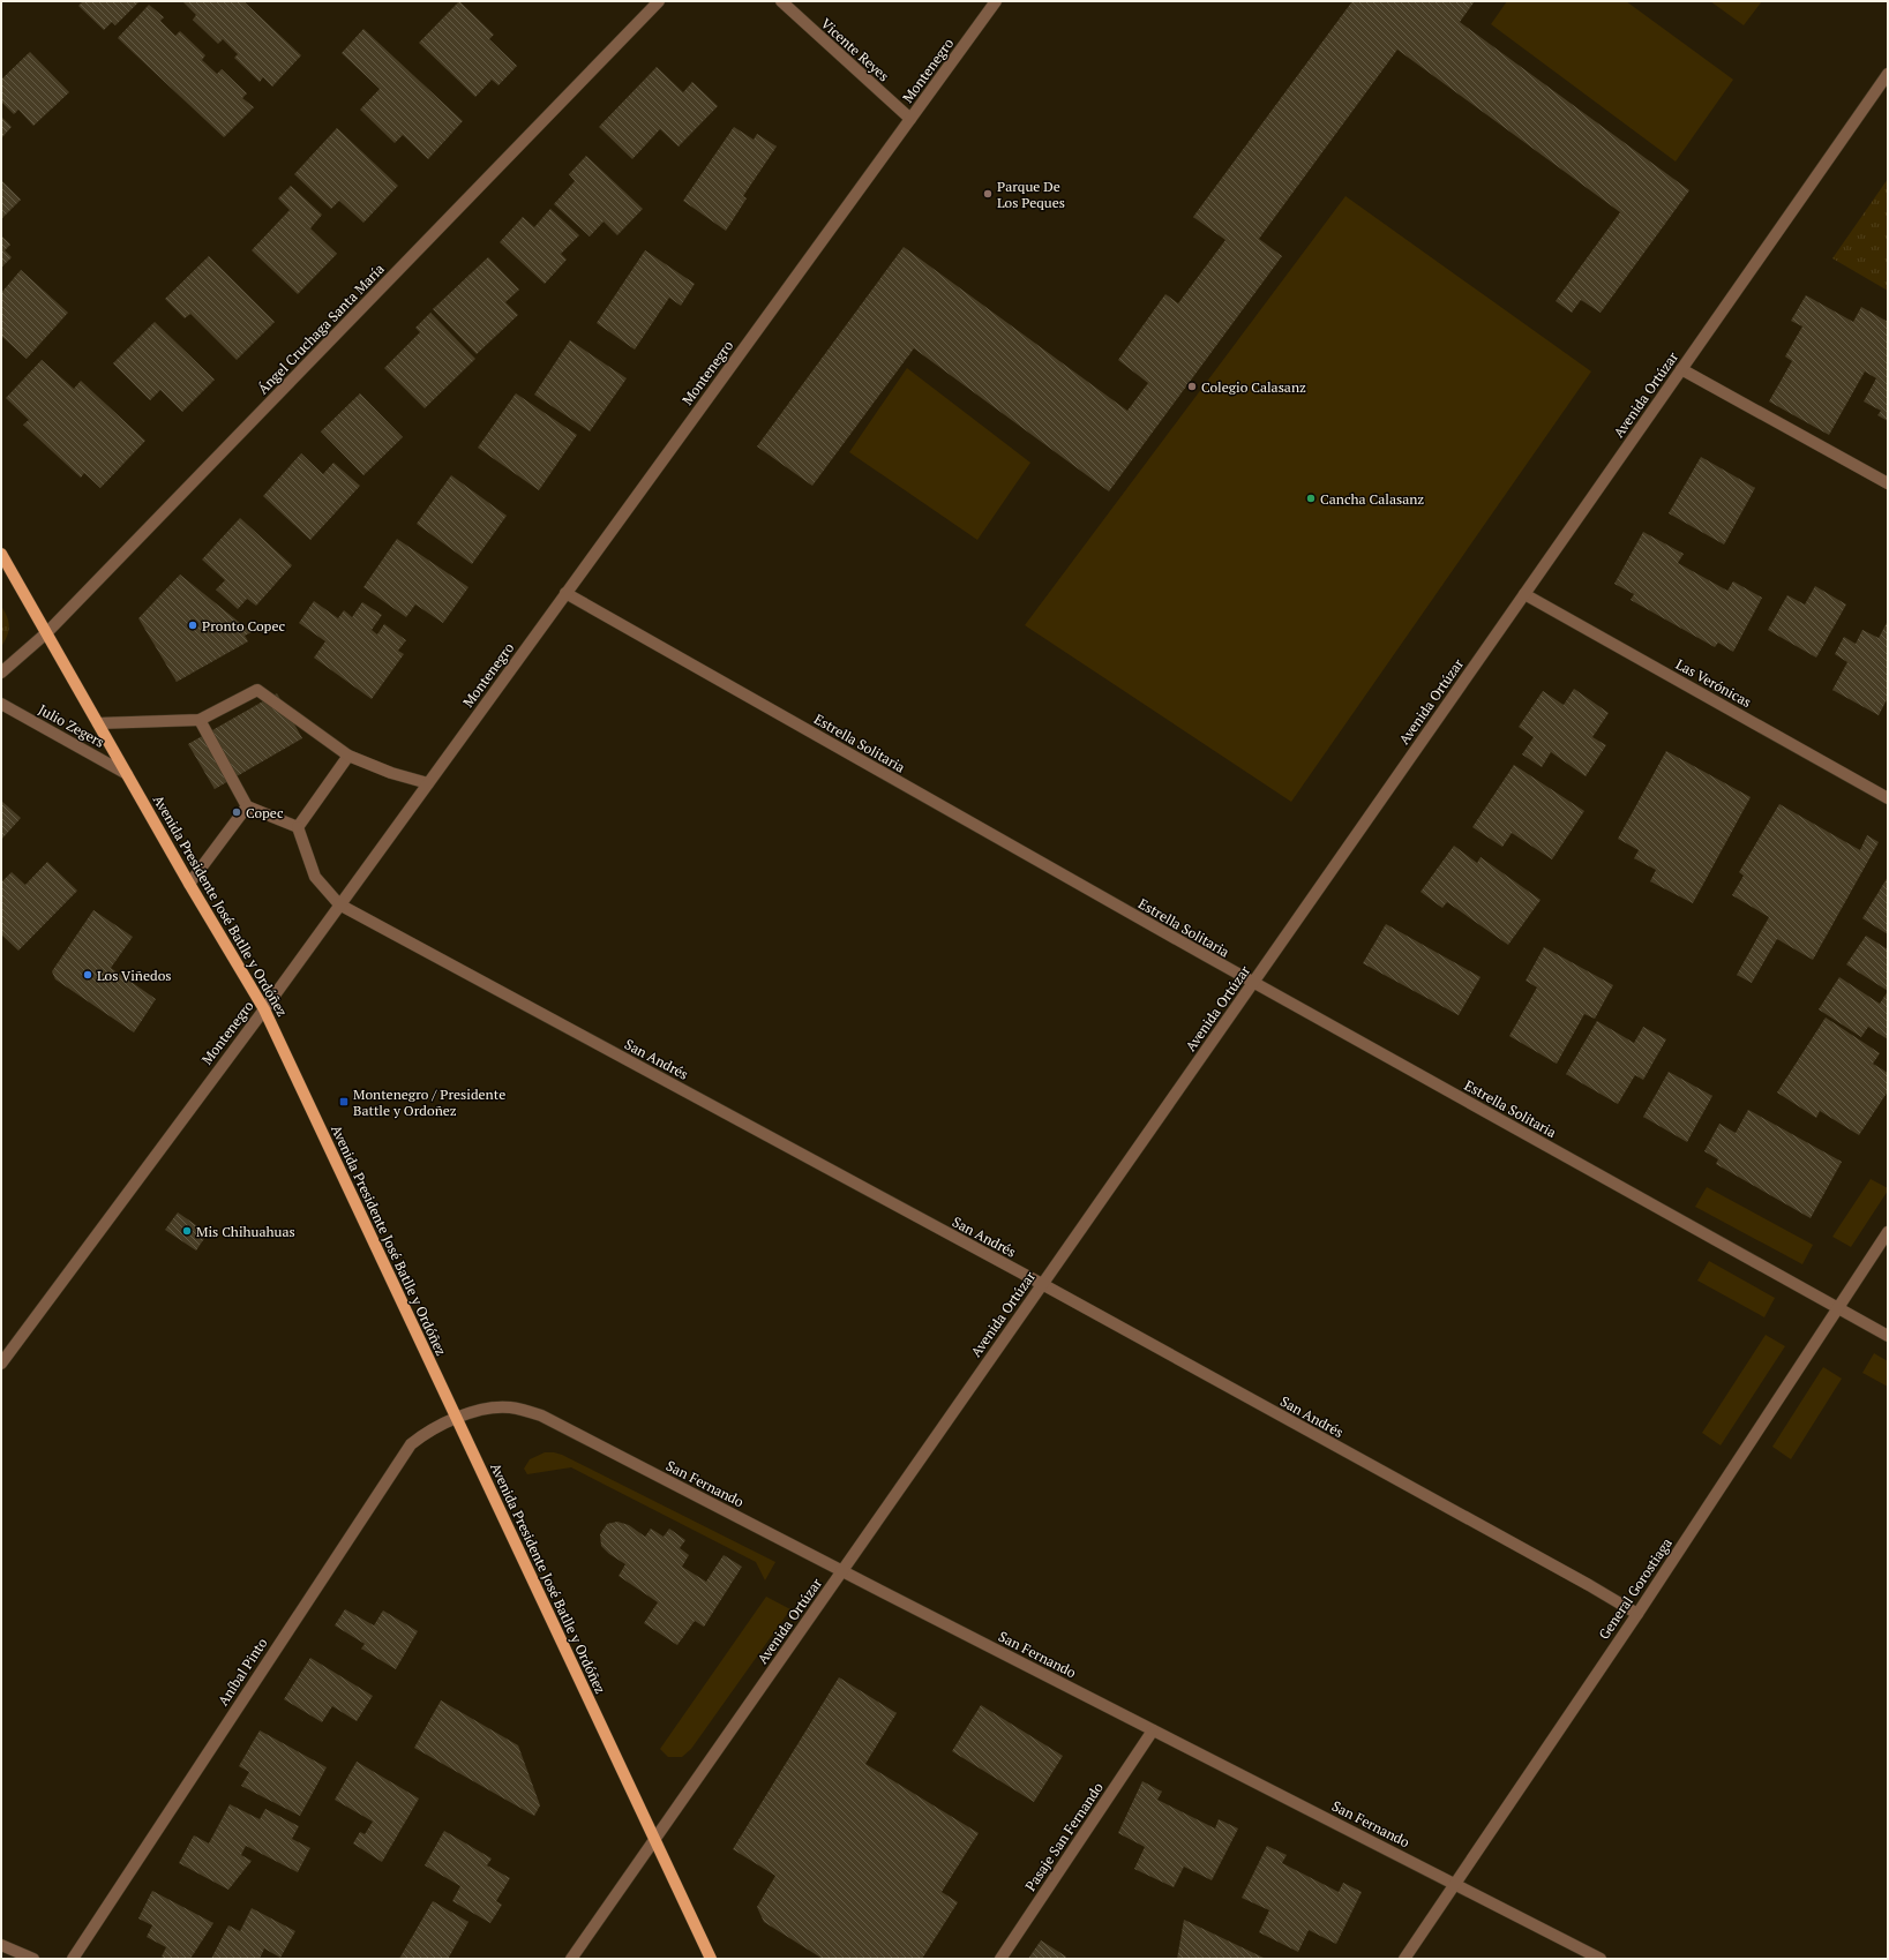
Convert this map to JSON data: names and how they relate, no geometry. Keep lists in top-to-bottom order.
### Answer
{
  "streets": {
    "main road": ["Avenida Presidente José Batlle y Ordóñez"],
    "street": [
      "Vicente Reyes",
      "Montenegro",
      "Ángel Cruchaga Santa María",
      "Avenida Ortúzar",
      "Las Verónicas",
      "Julio Zegers",
      "Estrella Solitaria",
      "San Andrés",
      "San Fernando",
      "General Gorostiaga",
      "Aníbal Pinto",
      "Pasaje San Fernando"
    ]
  },
  "crossings": [
    ["Vicente Reyes", "Montenegro"],
    ["Montenegro", "Estrella Solitaria"],
    ["Montenegro", "Avenida Presidente José Batlle y Ordóñez"],
    ["Montenegro", "San Andrés"],
    ["Ángel Cruchaga Santa María", "Avenida Presidente José Batlle y Ordóñez"],
    ["Avenida Ortúzar", "Las Verónicas"],
    ["Avenida Ortúzar", "Estrella Solitaria"],
    ["Avenida Ortúzar", "Avenida Presidente José Batlle y Ordóñez"],
    ["Avenida Ortúzar", "San Andrés"],
    ["Avenida Ortúzar", "San Fernando"],
    ["Julio Zegers", "Avenida Presidente José Batlle y Ordóñez"],
    ["Estrella Solitaria", "General Gorostiaga"],
    ["Avenida Presidente José Batlle y Ordóñez", "San Fernando"],
    ["Avenida Presidente José Batlle y Ordóñez", "Aníbal Pinto"],
    ["San Andrés", "General Gorostiaga"],
    ["San Fernando", "General Gorostiaga"],
    ["San Fernando", "Aníbal Pinto"],
    ["San Fernando", "Pasaje San Fernando"]
  ],
  "places": {
    "other": [
      "Parque De Los Peques",
      "Colegio Calasanz",
      "Cancha Calasanz",
      "Pronto Copec",
      "Copec",
      "Los Viñedos",
      "Mis Chihuahuas"
    ],
    "transit": ["Montenegro / Presidente Battle y Ordoñez"]
  }
}
